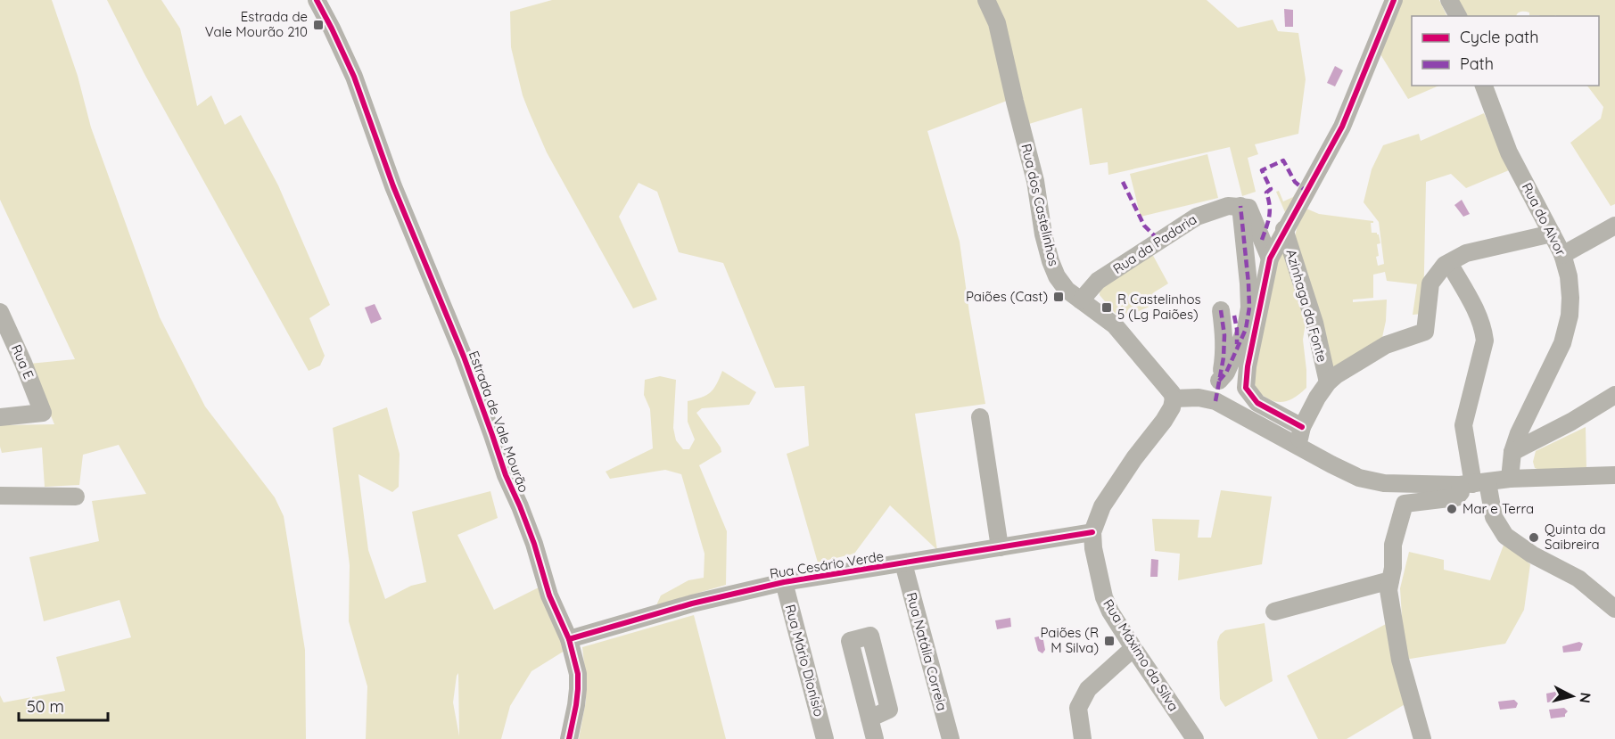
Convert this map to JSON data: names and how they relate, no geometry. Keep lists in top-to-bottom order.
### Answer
{
  "streets": {
    "street": [
      "Rua dos Castelinhos",
      "Rua do Alvor",
      "Rua da Padaria",
      "Azinhaga da Fonte",
      "Rua E",
      "Estrada de Vale Mourão",
      "Rua Cesário Verde",
      "Rua Natália Correia",
      "Rua Máximo da Silva",
      "Rua Mário Dionísio"
    ]
  },
  "crossings": [
    ["Rua dos Castelinhos", "Rua da Padaria"],
    ["Rua dos Castelinhos", "Rua Máximo da Silva"],
    ["Estrada de Vale Mourão", "Rua Cesário Verde"],
    ["Rua Cesário Verde", "Rua Natália Correia"],
    ["Rua Cesário Verde", "Rua Máximo da Silva"],
    ["Rua Cesário Verde", "Rua Mário Dionísio"]
  ],
  "places": {
    "transit": [
      "Estrada de Vale Mourão 210",
      "Paiões (Cast)",
      "R Castelinhos 5 (Lg Paiões)",
      "Paiões (R M Silva)"
    ],
    "other": ["Mar e Terra", "Quinta da Saibreira"]
  },
  "legend": ["Cycle path", "Path"],
  "scale_bar": "50 m",
  "north": "right"
}
